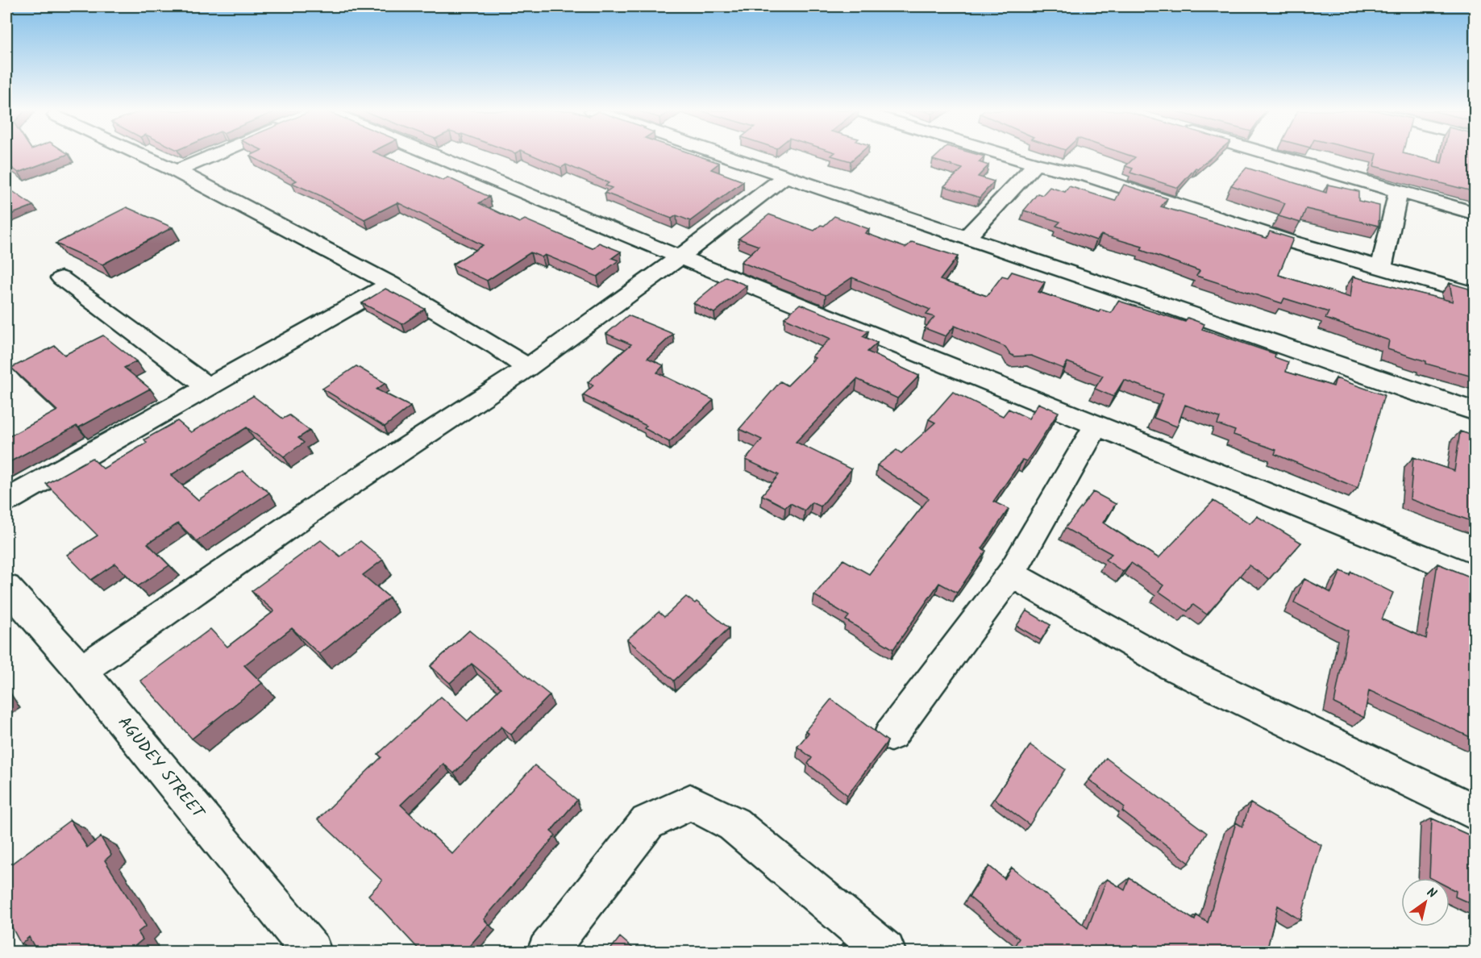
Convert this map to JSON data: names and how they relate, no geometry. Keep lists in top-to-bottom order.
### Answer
{
  "streets": {
    "street": ["AGUDEY STREET"]
  },
  "north": "top right"
}
